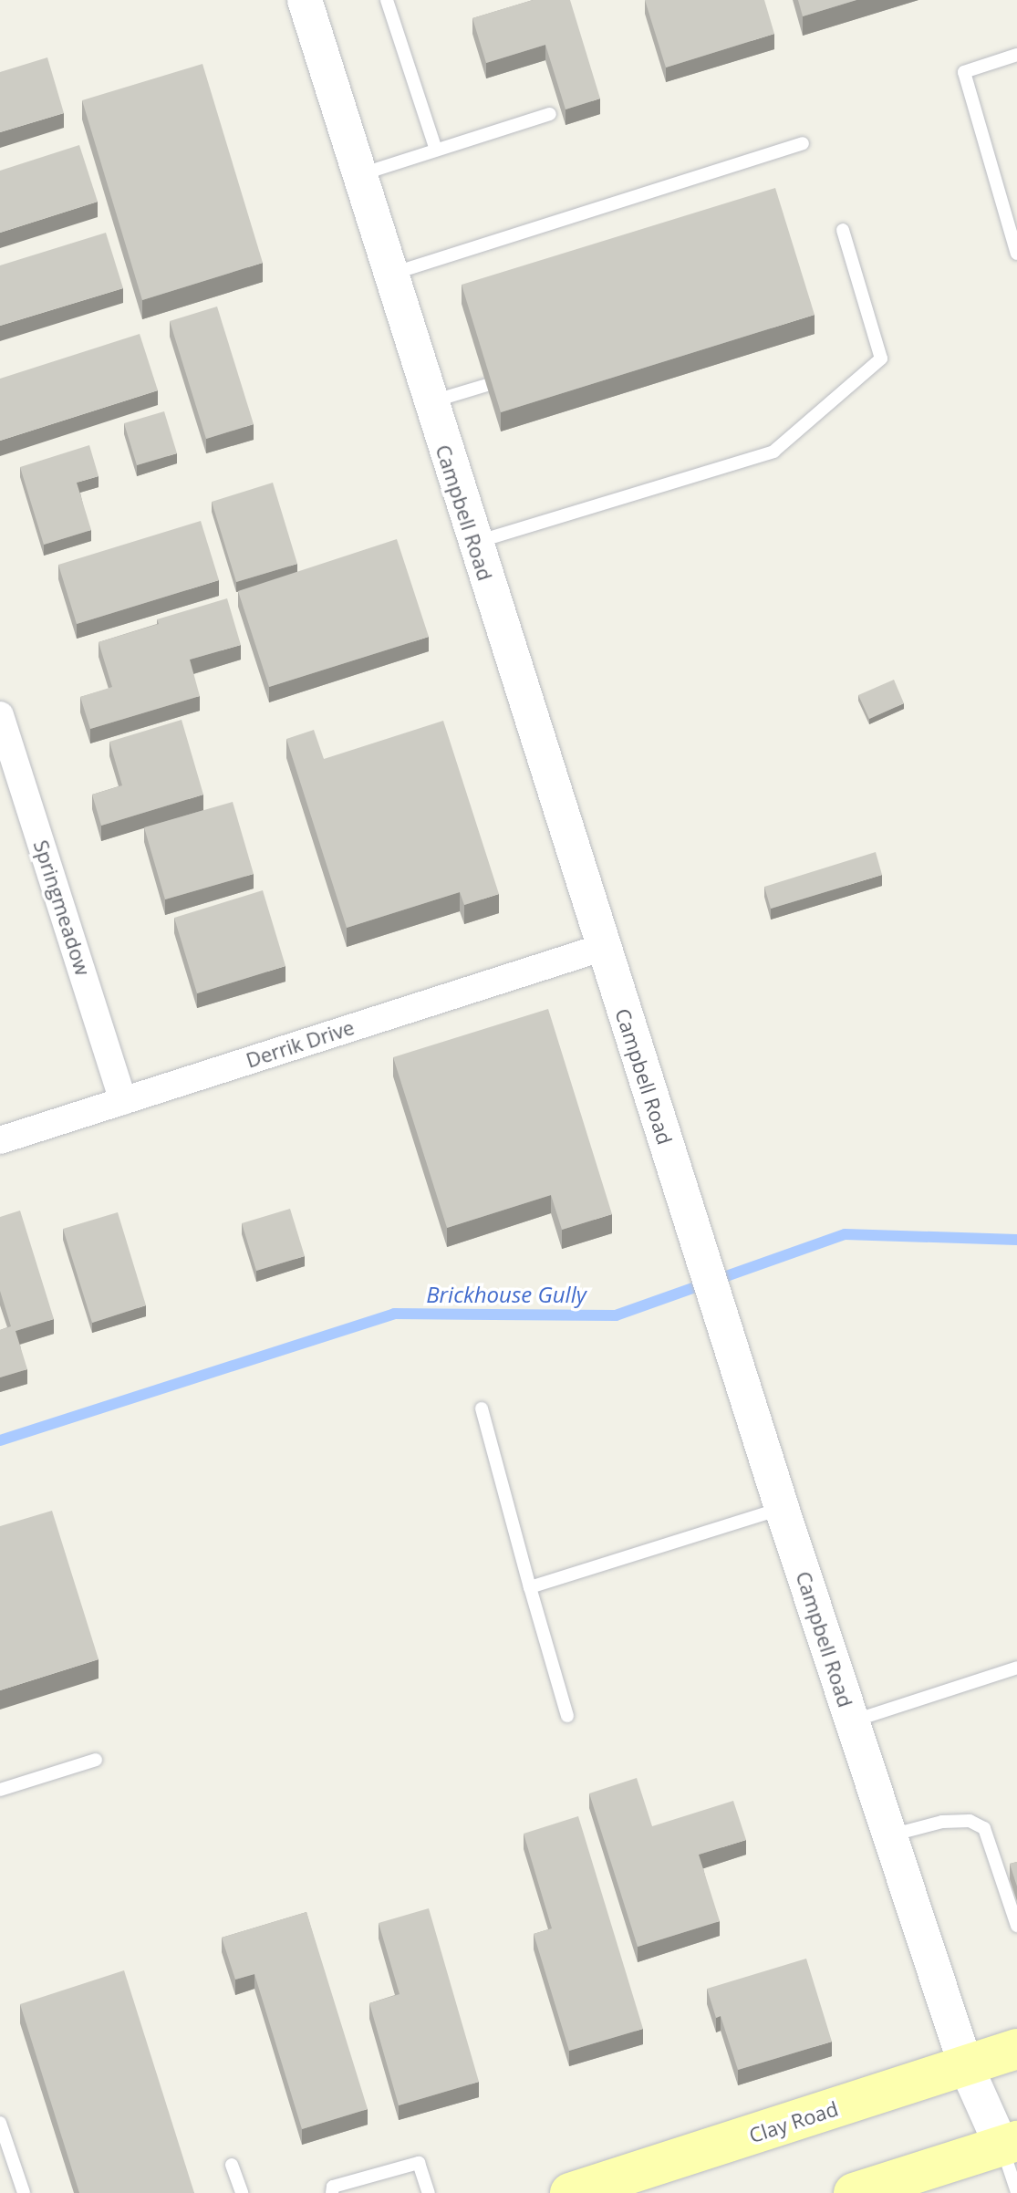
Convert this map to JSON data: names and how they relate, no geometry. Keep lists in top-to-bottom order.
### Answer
{
  "streets": {
    "main road": ["Clay Road"],
    "street": ["Campbell Road", "Springmeadow", "Derrik Drive"]
  },
  "crossings": [
    ["Campbell Road", "Derrik Drive"],
    ["Campbell Road", "Clay Road"],
    ["Springmeadow", "Derrik Drive"]
  ],
  "water": ["Brickhouse Gully"]
}
